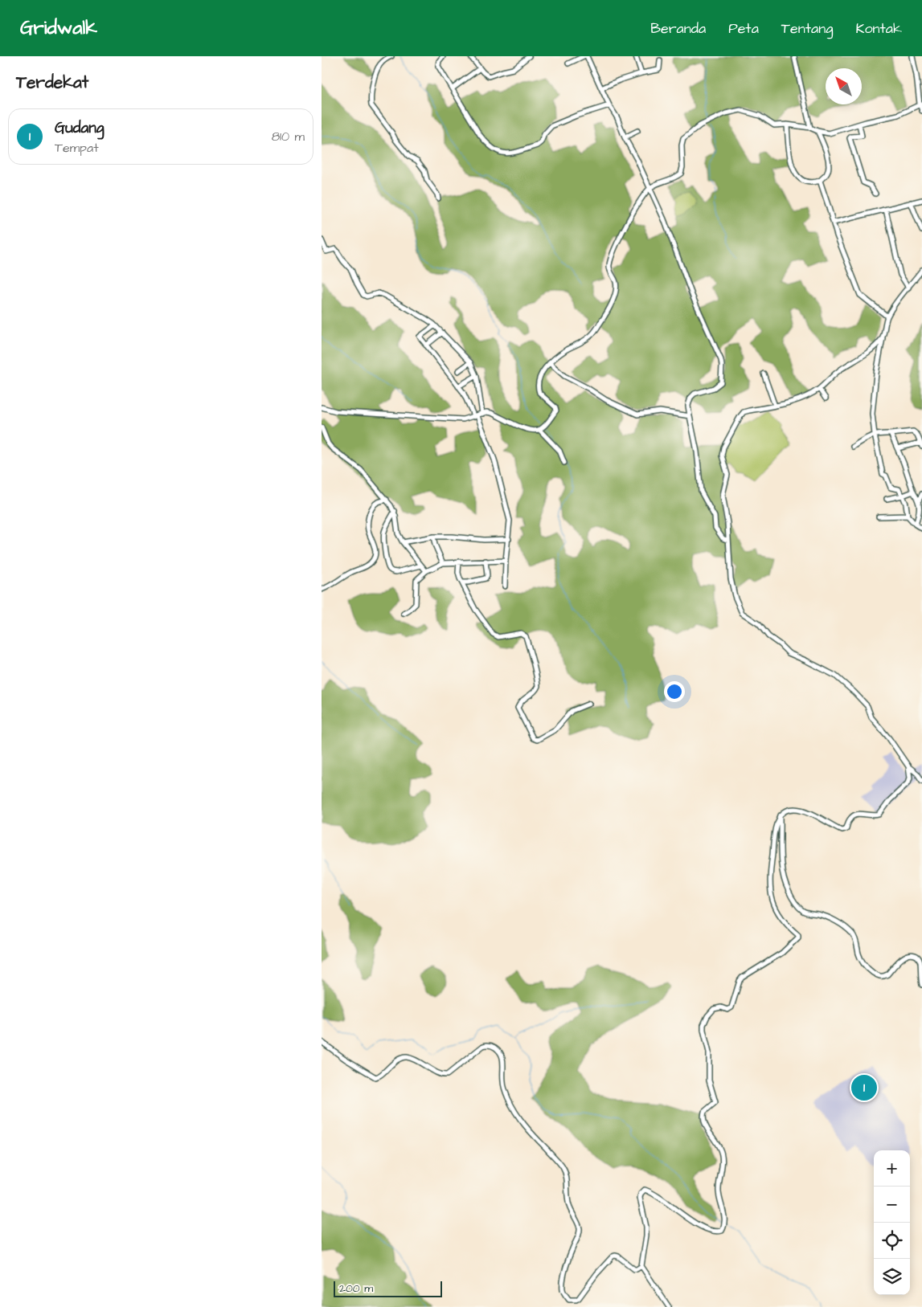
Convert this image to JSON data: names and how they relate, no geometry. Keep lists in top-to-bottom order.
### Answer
{
  "scale_bar": "200 m",
  "north": "top left",
  "page": {
    "header": "Gridwalk",
    "nav": [
      "Beranda",
      "Peta",
      "Tentang",
      "Kontak"
    ],
    "heading": "Terdekat",
    "list": [
      {
        "mark": "1",
        "name": "Gudang",
        "note": "Tempat",
        "value": "810 m"
      }
    ],
    "pins": "1",
    "map_buttons": ["+", "−"],
    "scale": "200 m"
  }
}
